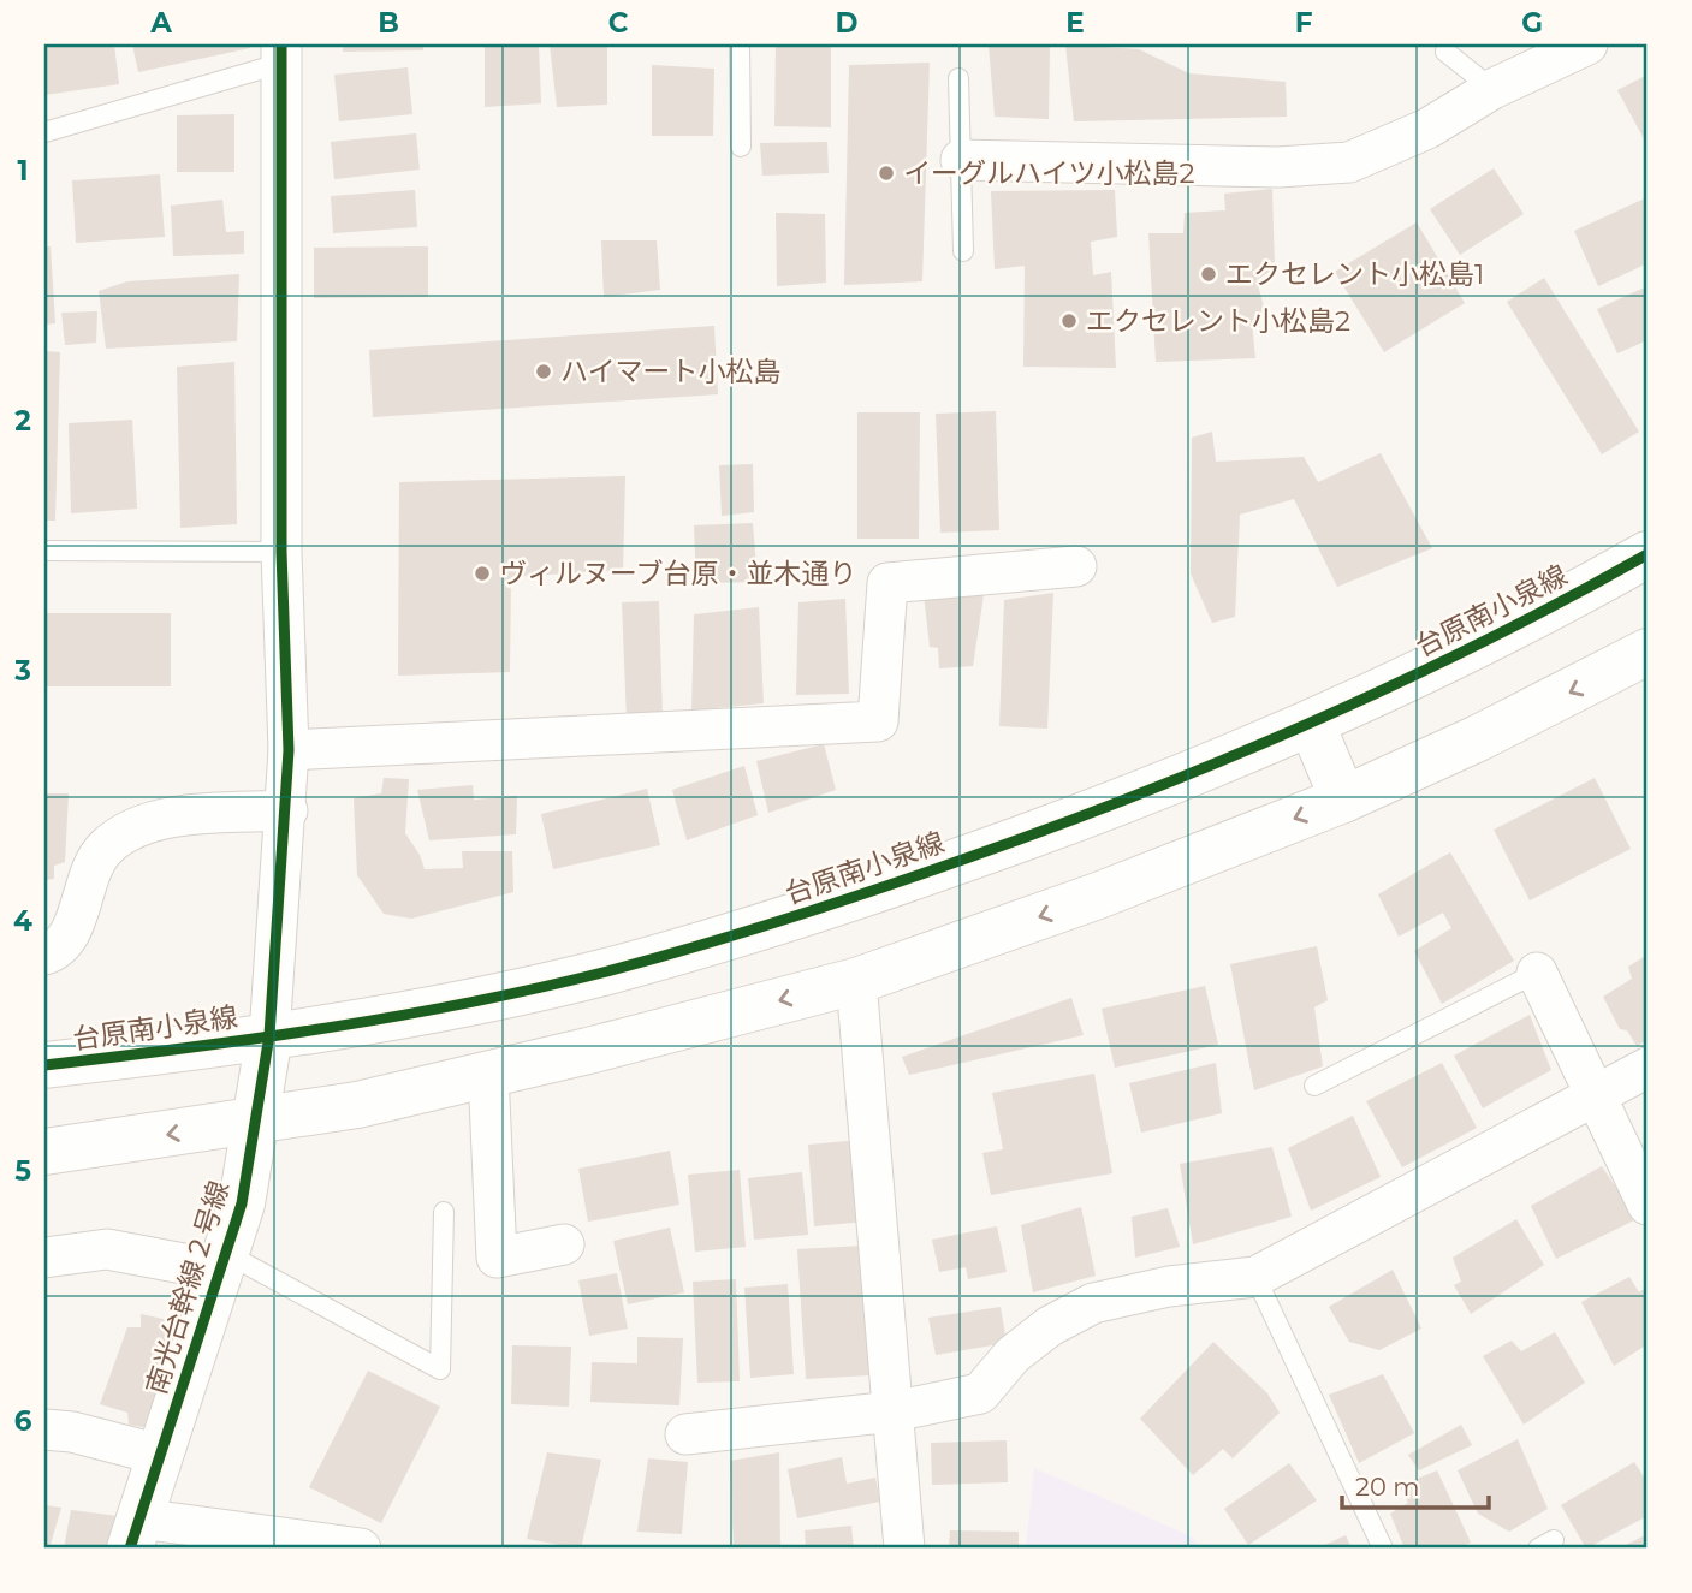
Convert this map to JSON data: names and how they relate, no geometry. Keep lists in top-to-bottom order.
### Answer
{
  "streets": {
    "street": ["台原南小泉線", "南光台幹線２号線"]
  },
  "crossings": [
    ["台原南小泉線", "南光台幹線２号線"]
  ],
  "places": [
    "イーグルハイツ小松島2",
    "エクセレント小松島1",
    "エクセレント小松島2",
    "ハイマート小松島",
    "ヴィルヌーブ台原・並木通り"
  ],
  "scale_bar": "20 m",
  "grid": {
    "columns": [
      "A",
      "B",
      "C",
      "D",
      "E",
      "F",
      "G"
    ],
    "rows": [
      "1",
      "2",
      "3",
      "4",
      "5",
      "6"
    ]
  }
}
